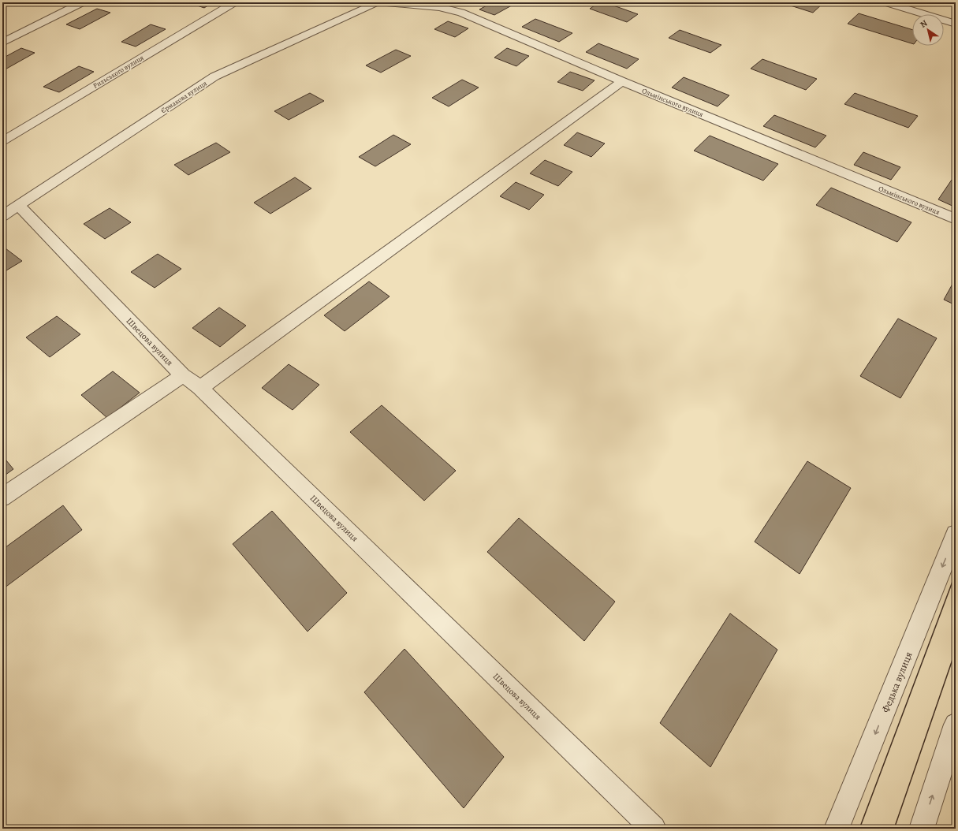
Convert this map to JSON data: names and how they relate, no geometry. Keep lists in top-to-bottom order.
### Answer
{
  "streets": {
    "street": [
      "Рильського вулиця",
      "Єрмакова вулиця",
      "Ольмінського вулиця",
      "Швецова вулиця",
      "Федька вулиця"
    ]
  },
  "crossings": [
    ["Єрмакова вулиця", "Швецова вулиця"]
  ],
  "north": "top left"
}
